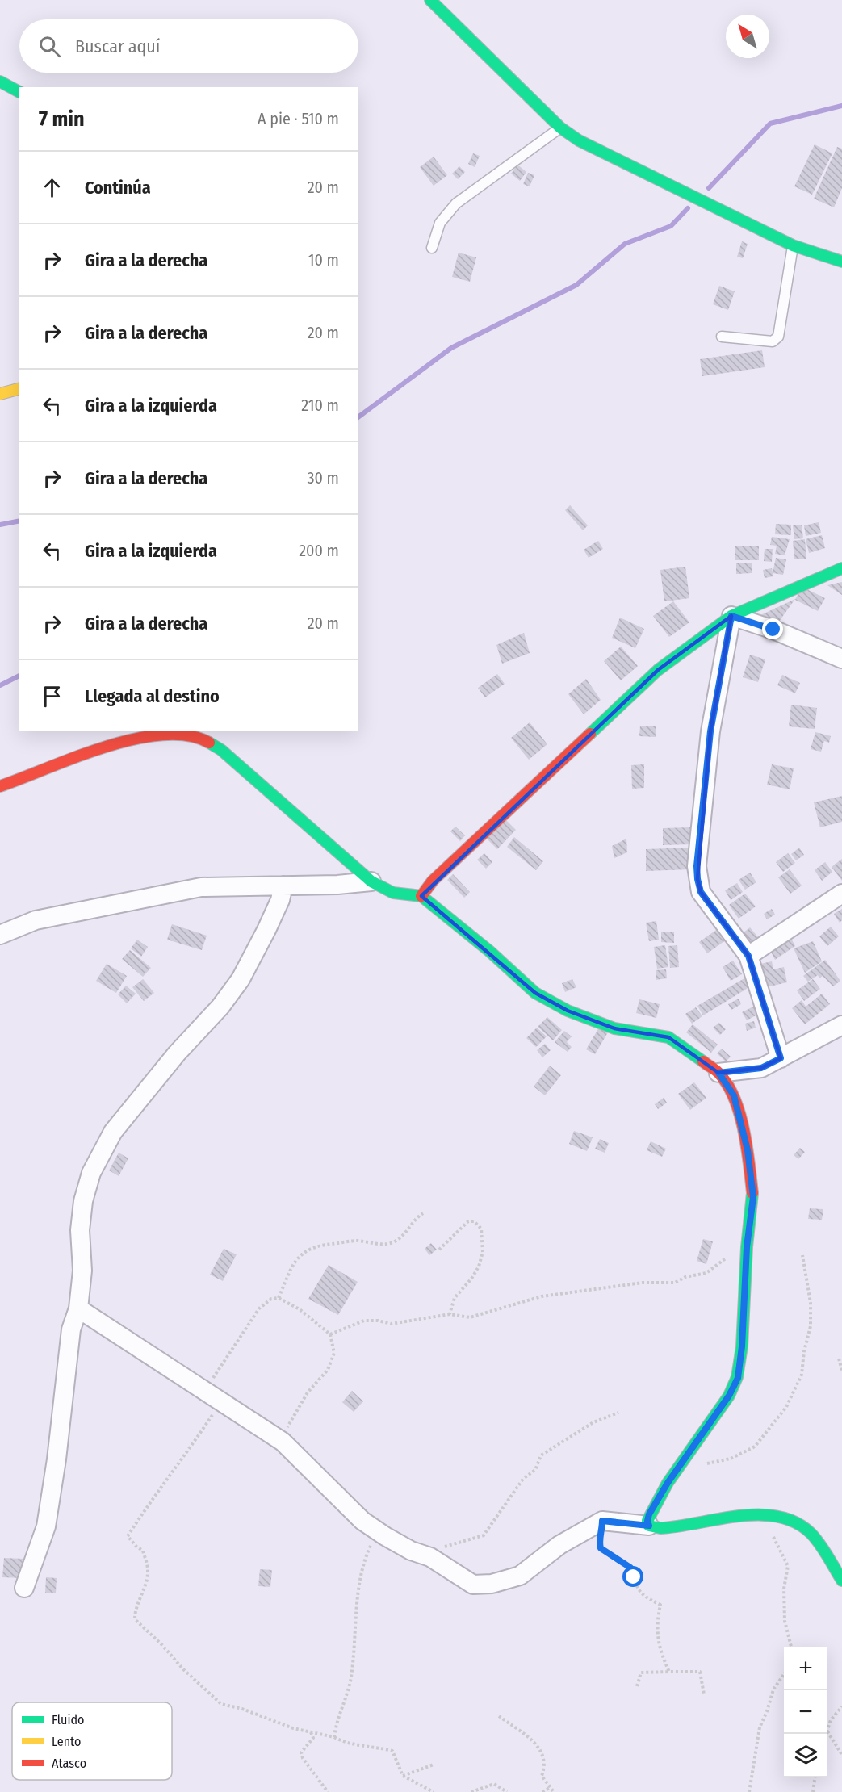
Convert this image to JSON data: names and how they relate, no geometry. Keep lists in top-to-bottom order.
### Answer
{
  "legend": ["Fluido", "Lento", "Atasco"],
  "north": "top left",
  "page": {
    "search": "Buscar aquí",
    "heading": ["7 min", "A pie · 510 m"],
    "list": [
      ["Continúa", "20 m"],
      ["Gira a la derecha", "10 m"],
      ["Gira a la derecha", "20 m"],
      ["Gira a la izquierda", "210 m"],
      ["Gira a la derecha", "30 m"],
      ["Gira a la izquierda", "200 m"],
      ["Gira a la derecha", "20 m"],
      "Llegada al destino"
    ],
    "map_buttons": ["+", "−"]
  }
}
